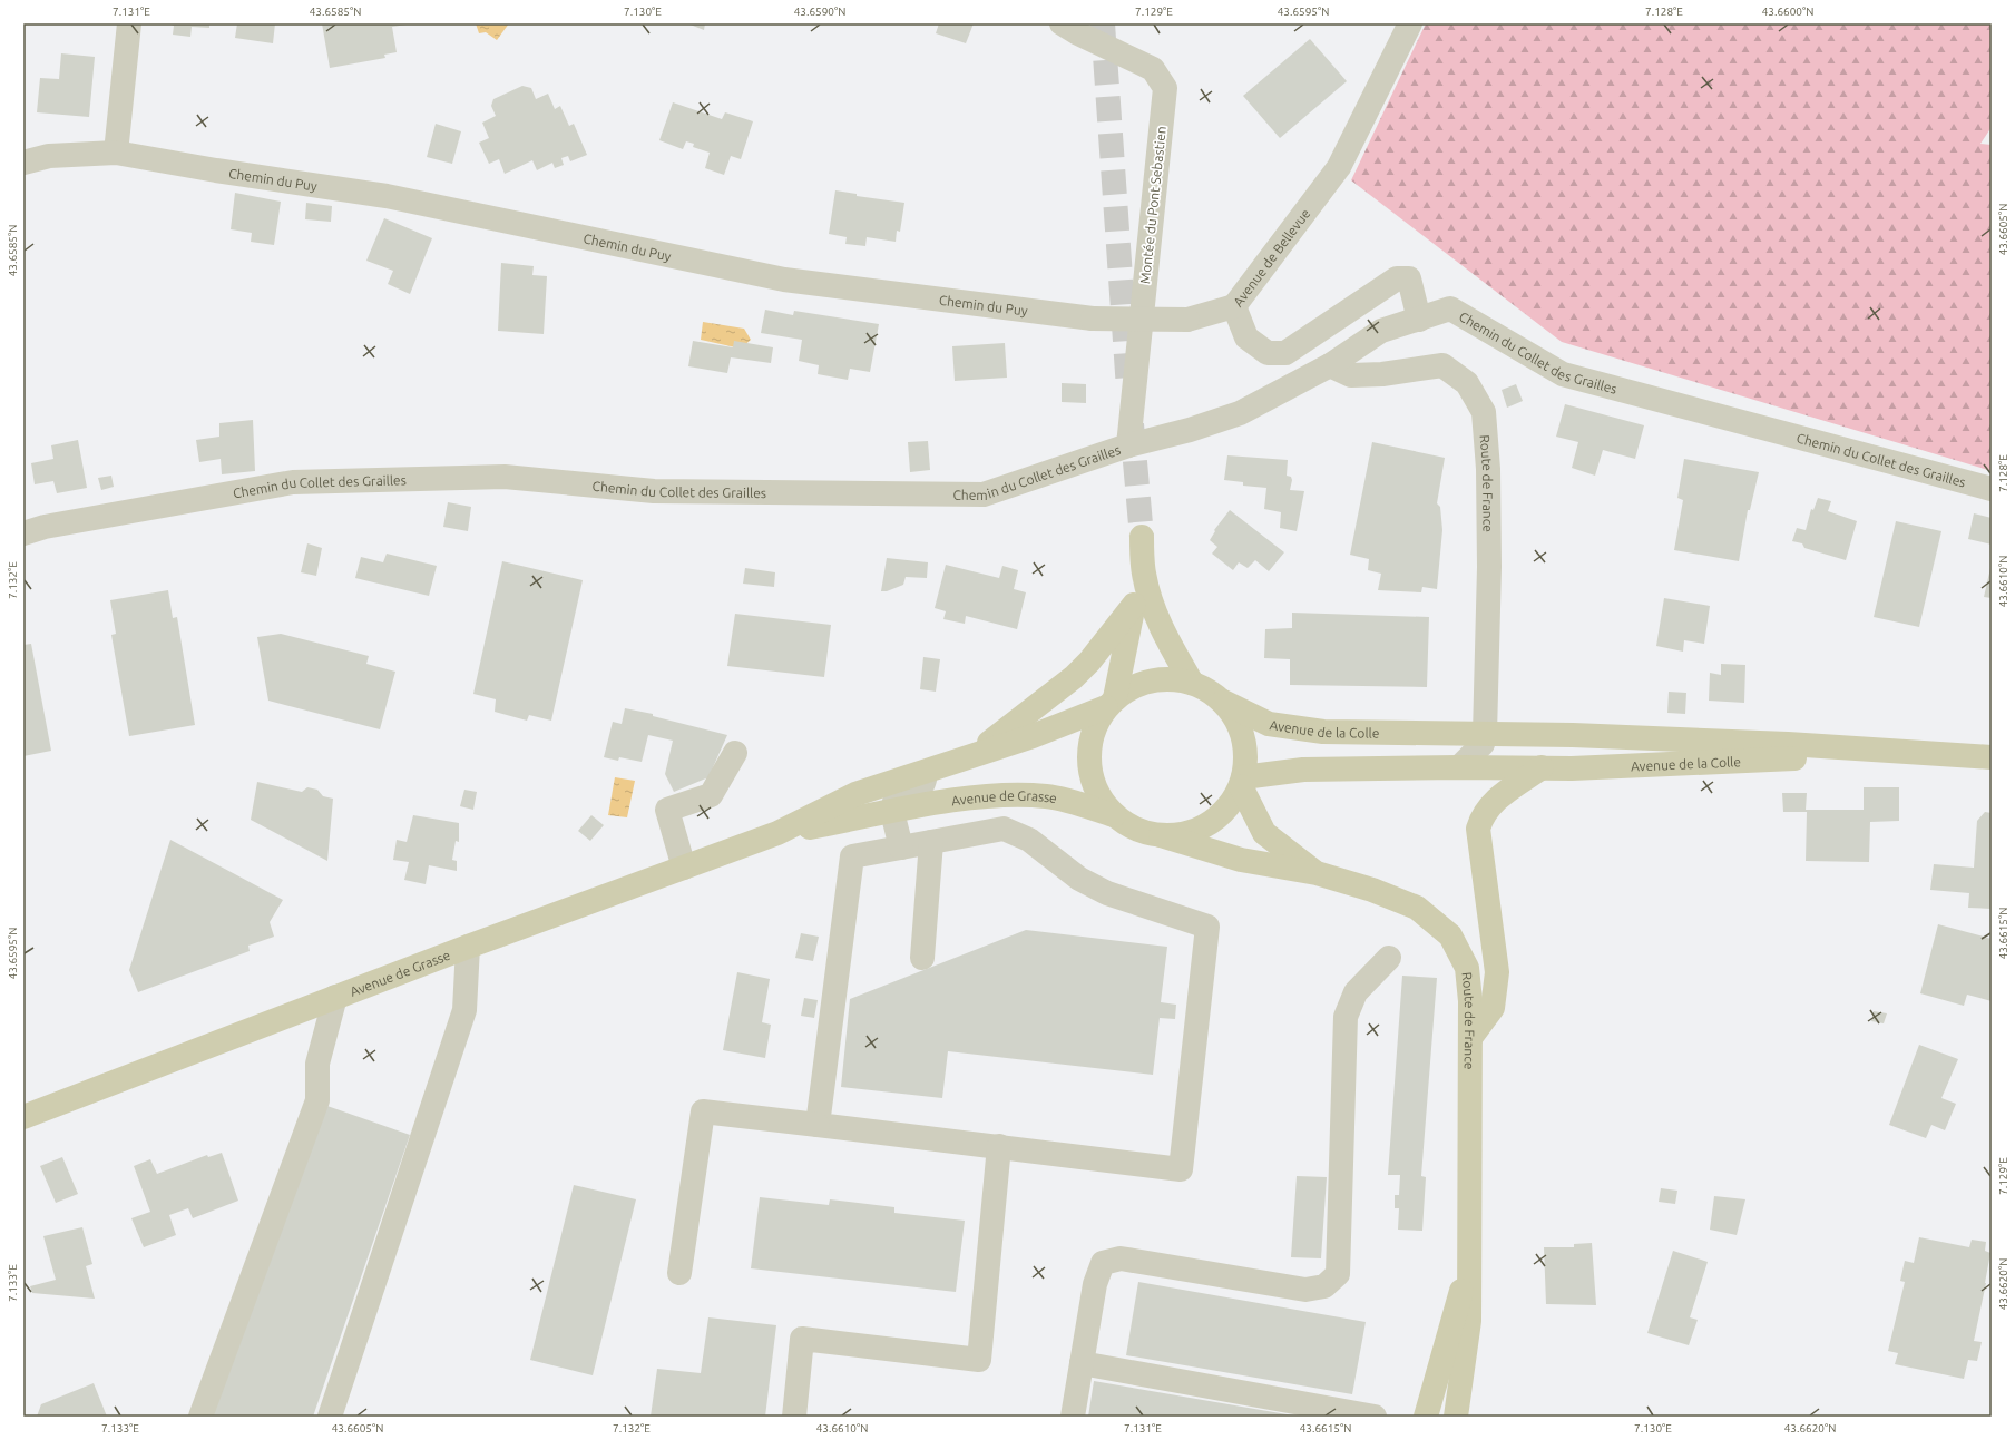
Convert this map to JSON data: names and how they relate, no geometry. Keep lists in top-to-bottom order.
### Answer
{
  "streets": {
    "main road": ["Route de France", "Avenue de la Colle", "Avenue de Grasse"],
    "street": [
      "Chemin du Puy",
      "Montée du Pont Sebastien",
      "Avenue de Bellevue",
      "Chemin du Collet des Grailles"
    ]
  },
  "crossings": [
    ["Chemin du Puy", "Avenue de Bellevue"],
    ["Montée du Pont Sebastien", "Chemin du Collet des Grailles"],
    ["Avenue de Bellevue", "Chemin du Collet des Grailles"],
    ["Chemin du Collet des Grailles", "Route de France"],
    ["Route de France", "Avenue de la Colle"],
    ["Route de France", "Avenue de Grasse"],
    ["Avenue de la Colle", "Avenue de Grasse"]
  ],
  "coordinates": [
    "7.131°E",
    "43.6585°N",
    "7.130°E",
    "43.6590°N",
    "7.129°E",
    "43.6595°N",
    "7.128°E",
    "43.6600°N",
    "43.6605°N",
    "7.132°E",
    "43.6610°N",
    "43.6615°N",
    "7.133°E",
    "43.6620°N"
  ]
}
